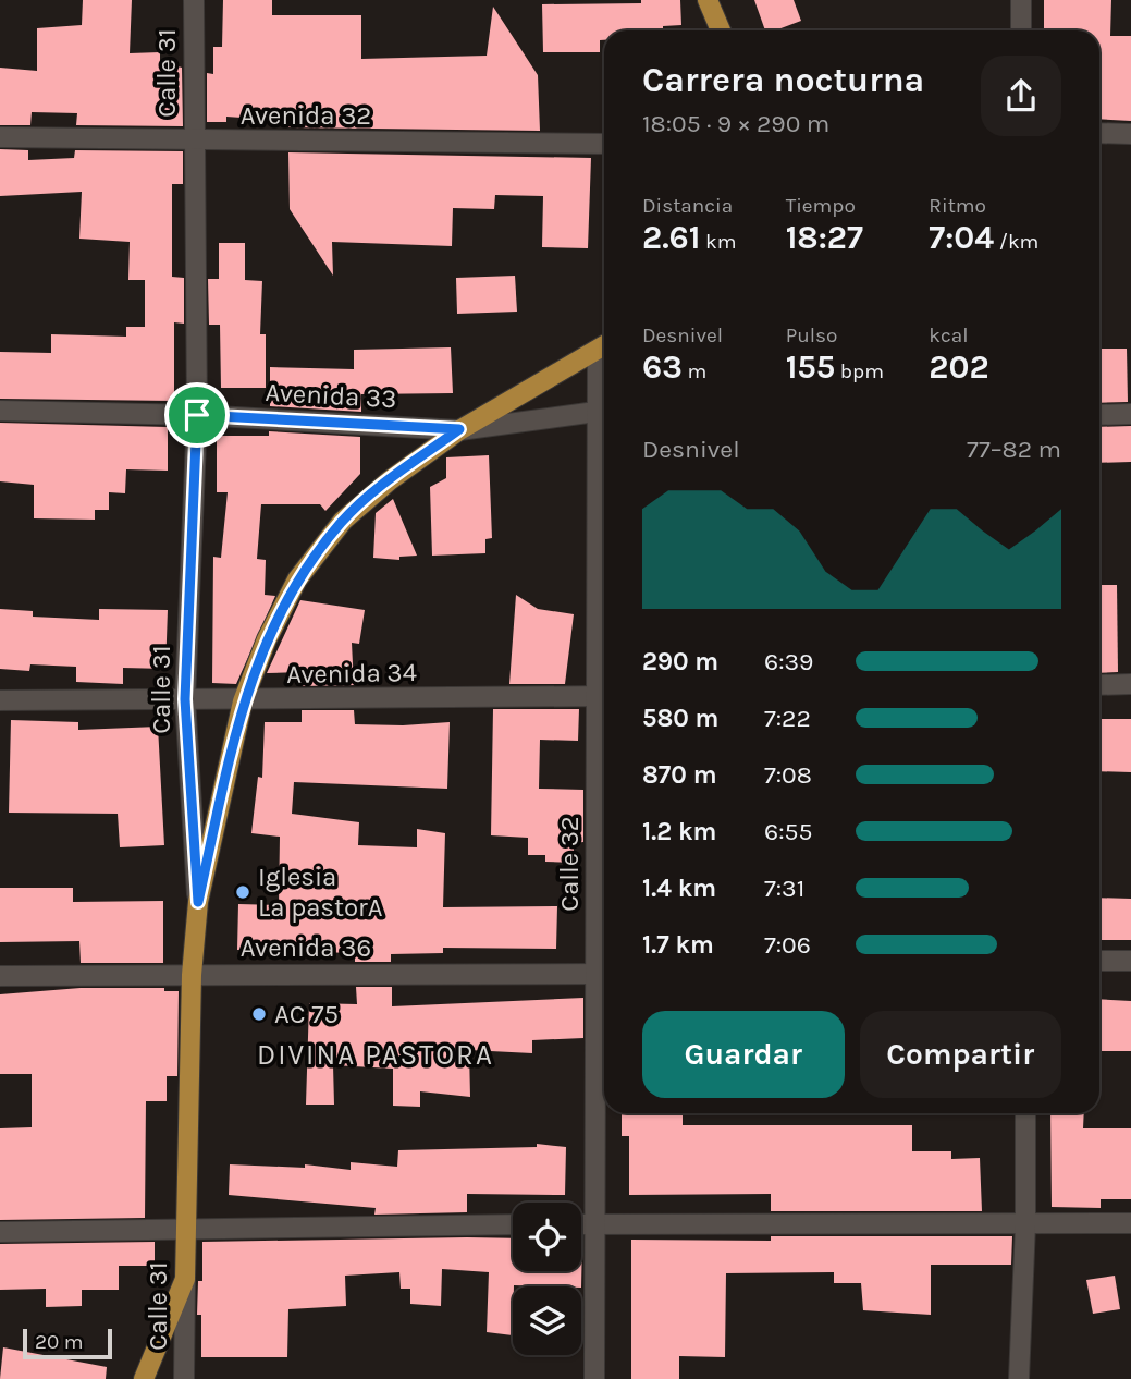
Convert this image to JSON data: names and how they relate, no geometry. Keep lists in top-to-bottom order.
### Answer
{
  "streets": {
    "main road": ["Calle 31", "Calle 32"],
    "street": [
      "Avenida 32",
      "Avenida 33",
      "Avenida 34",
      "Avenida 36"
    ]
  },
  "crossings": [
    ["Calle 31", "Avenida 32"],
    ["Calle 31", "Avenida 33"],
    ["Calle 31", "Avenida 34"],
    ["Calle 31", "Calle 32"],
    ["Calle 31", "Avenida 36"],
    ["Avenida 33", "Calle 32"],
    ["Avenida 34", "Calle 32"],
    ["Calle 32", "Avenida 36"]
  ],
  "districts": ["DIVINA PASTORA"],
  "places": ["Iglesia La pastorA", "AC 75"],
  "scale_bar": "20 m",
  "page": {
    "heading": ["Carrera nocturna", "18:05 · 9 × 290 m"],
    "stats": [
      ["Distancia", "2.61 km"],
      ["Tiempo", "18:27"],
      ["Ritmo", "7:04 /km"],
      ["Desnivel", "63 m"],
      ["Pulso", "155 bpm"],
      ["kcal", "202"]
    ],
    "chart": ["Desnivel", "77–82 m"],
    "list": [
      {
        "name": "290 m",
        "note": "6:39"
      },
      {
        "name": "580 m",
        "note": "7:22"
      },
      {
        "name": "870 m",
        "note": "7:08"
      },
      {
        "name": "1.2 km",
        "note": "6:55"
      },
      {
        "name": "1.4 km",
        "note": "7:31"
      },
      {
        "name": "1.7 km",
        "note": "7:06"
      }
    ],
    "buttons": ["Guardar", "Compartir"],
    "scale": "20 m"
  }
}
